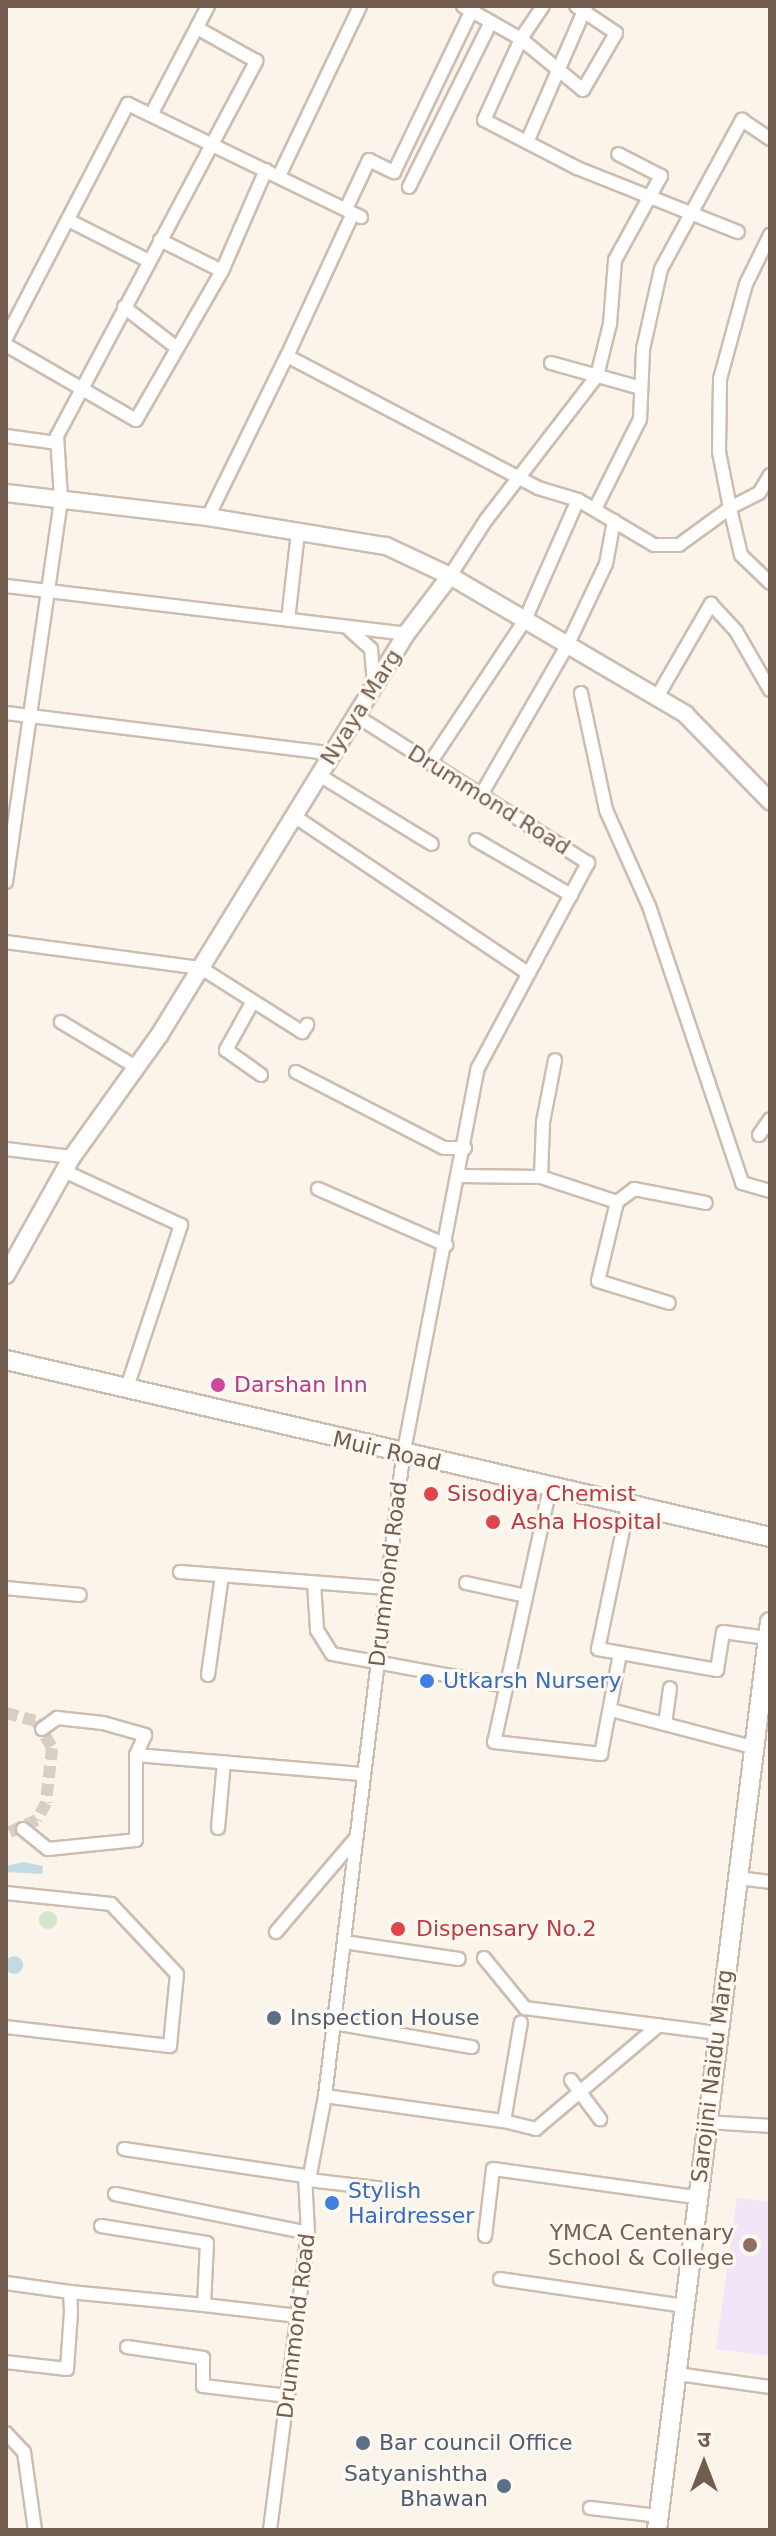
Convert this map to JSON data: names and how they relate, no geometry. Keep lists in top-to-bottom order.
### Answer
{
  "streets": {
    "main road": ["Muir Road", "Sarojini Naidu Marg"],
    "street": ["Nyaya Marg", "Drummond Road"]
  },
  "crossings": [
    ["Nyaya Marg", "Drummond Road"],
    ["Drummond Road", "Muir Road"]
  ],
  "places": [
    "Darshan Inn",
    "Sisodiya Chemist",
    "Asha Hospital",
    "Utkarsh Nursery",
    "Dispensary No.2",
    "Inspection House",
    "Stylish Hairdresser",
    "YMCA Centenary School & College",
    "Bar council Office",
    "Satyanishtha Bhawan"
  ],
  "north": "top"
}
